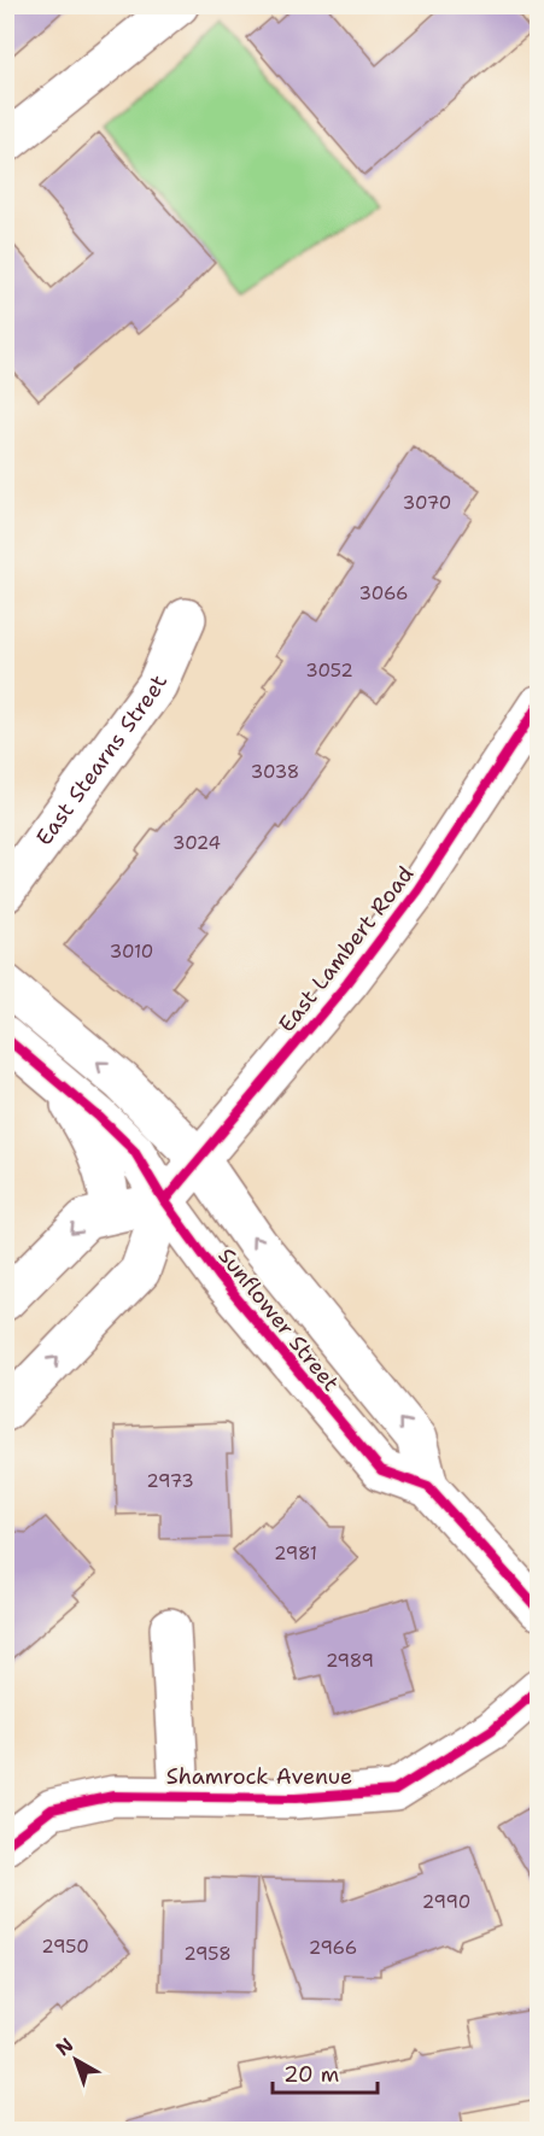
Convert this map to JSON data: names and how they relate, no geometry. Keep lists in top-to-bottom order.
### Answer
{
  "streets": {
    "street": [
      "East Stearns Street",
      "East Lambert Road",
      "Sunflower Street",
      "Shamrock Avenue"
    ]
  },
  "crossings": [
    ["East Lambert Road", "Sunflower Street"]
  ],
  "house_numbers": [
    "3070",
    "3066",
    "3052",
    "3038",
    "3024",
    "3010",
    "2973",
    "2981",
    "2989",
    "2990",
    "2950",
    "2966",
    "2958"
  ],
  "scale_bar": "20 m",
  "north": "top left"
}
